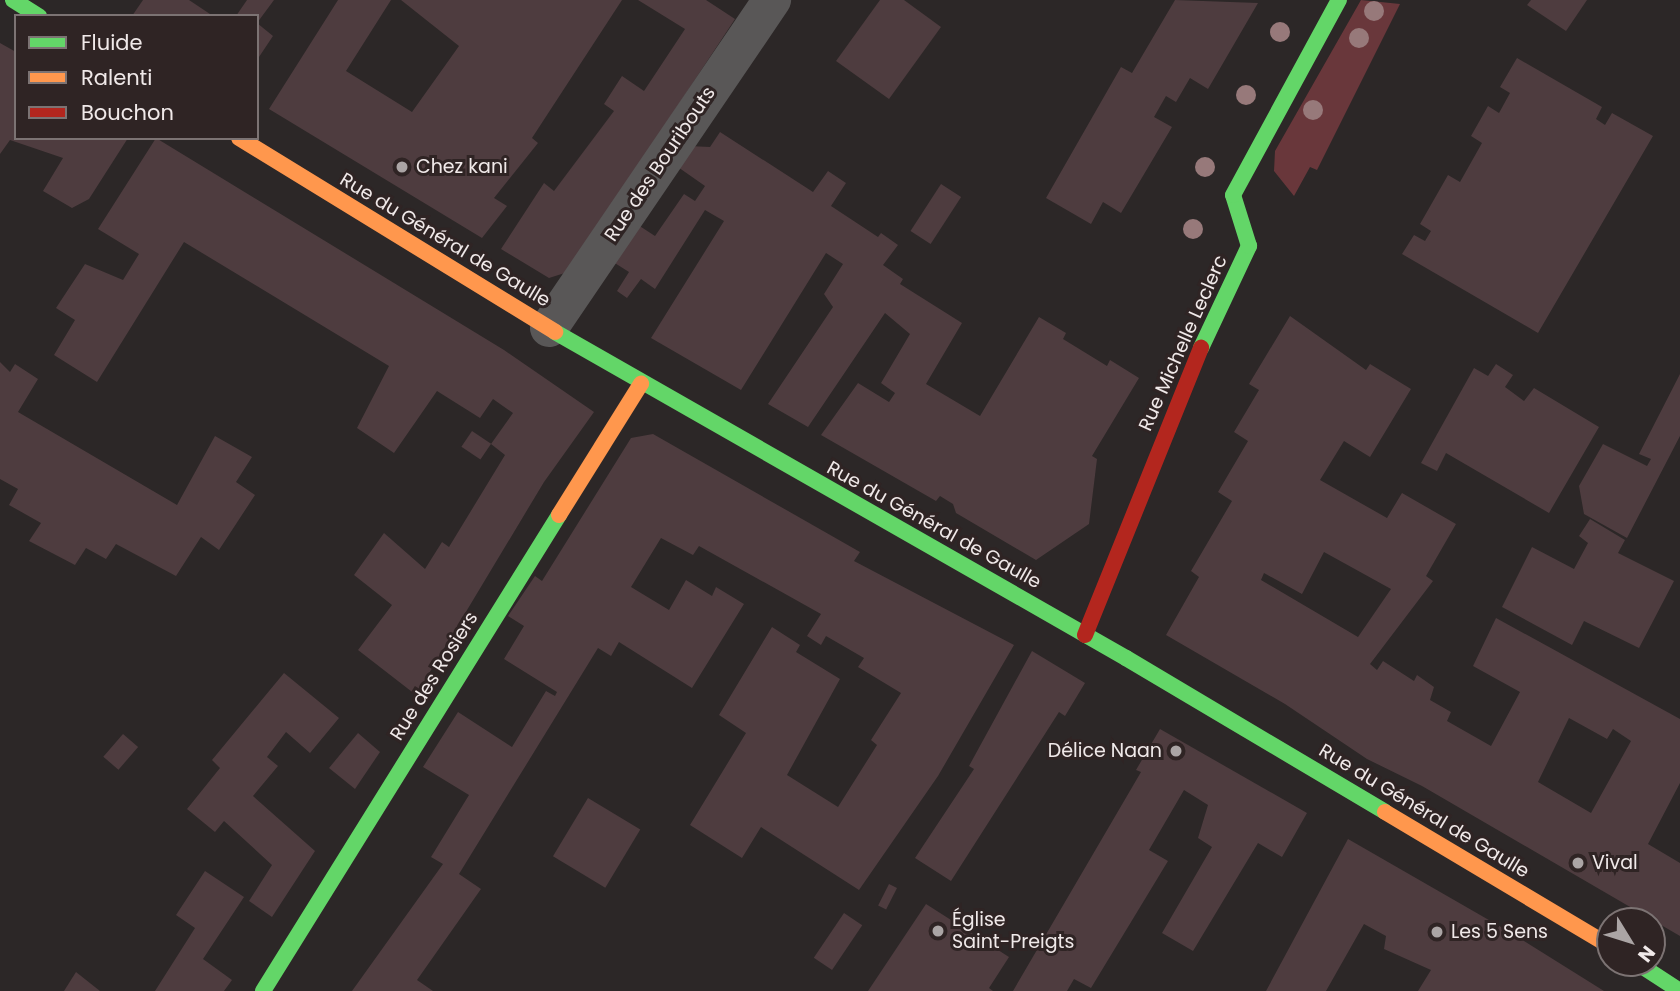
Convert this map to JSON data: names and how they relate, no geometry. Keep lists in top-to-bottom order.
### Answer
{
  "streets": {
    "main road": ["Rue du Général de Gaulle", "Rue Michelle Leclerc", "Rue des Rosiers"],
    "street": ["Rue des Bouribouts"]
  },
  "crossings": [
    ["Rue des Bouribouts", "Rue du Général de Gaulle"],
    ["Rue du Général de Gaulle", "Rue Michelle Leclerc"],
    ["Rue du Général de Gaulle", "Rue des Rosiers"]
  ],
  "places": [
    "Chez kani",
    "Délice Naan",
    "Vival",
    "Église Saint-Preigts",
    "Les 5 Sens"
  ],
  "legend": ["Fluide", "Ralenti", "Bouchon"],
  "north": "bottom right"
}
